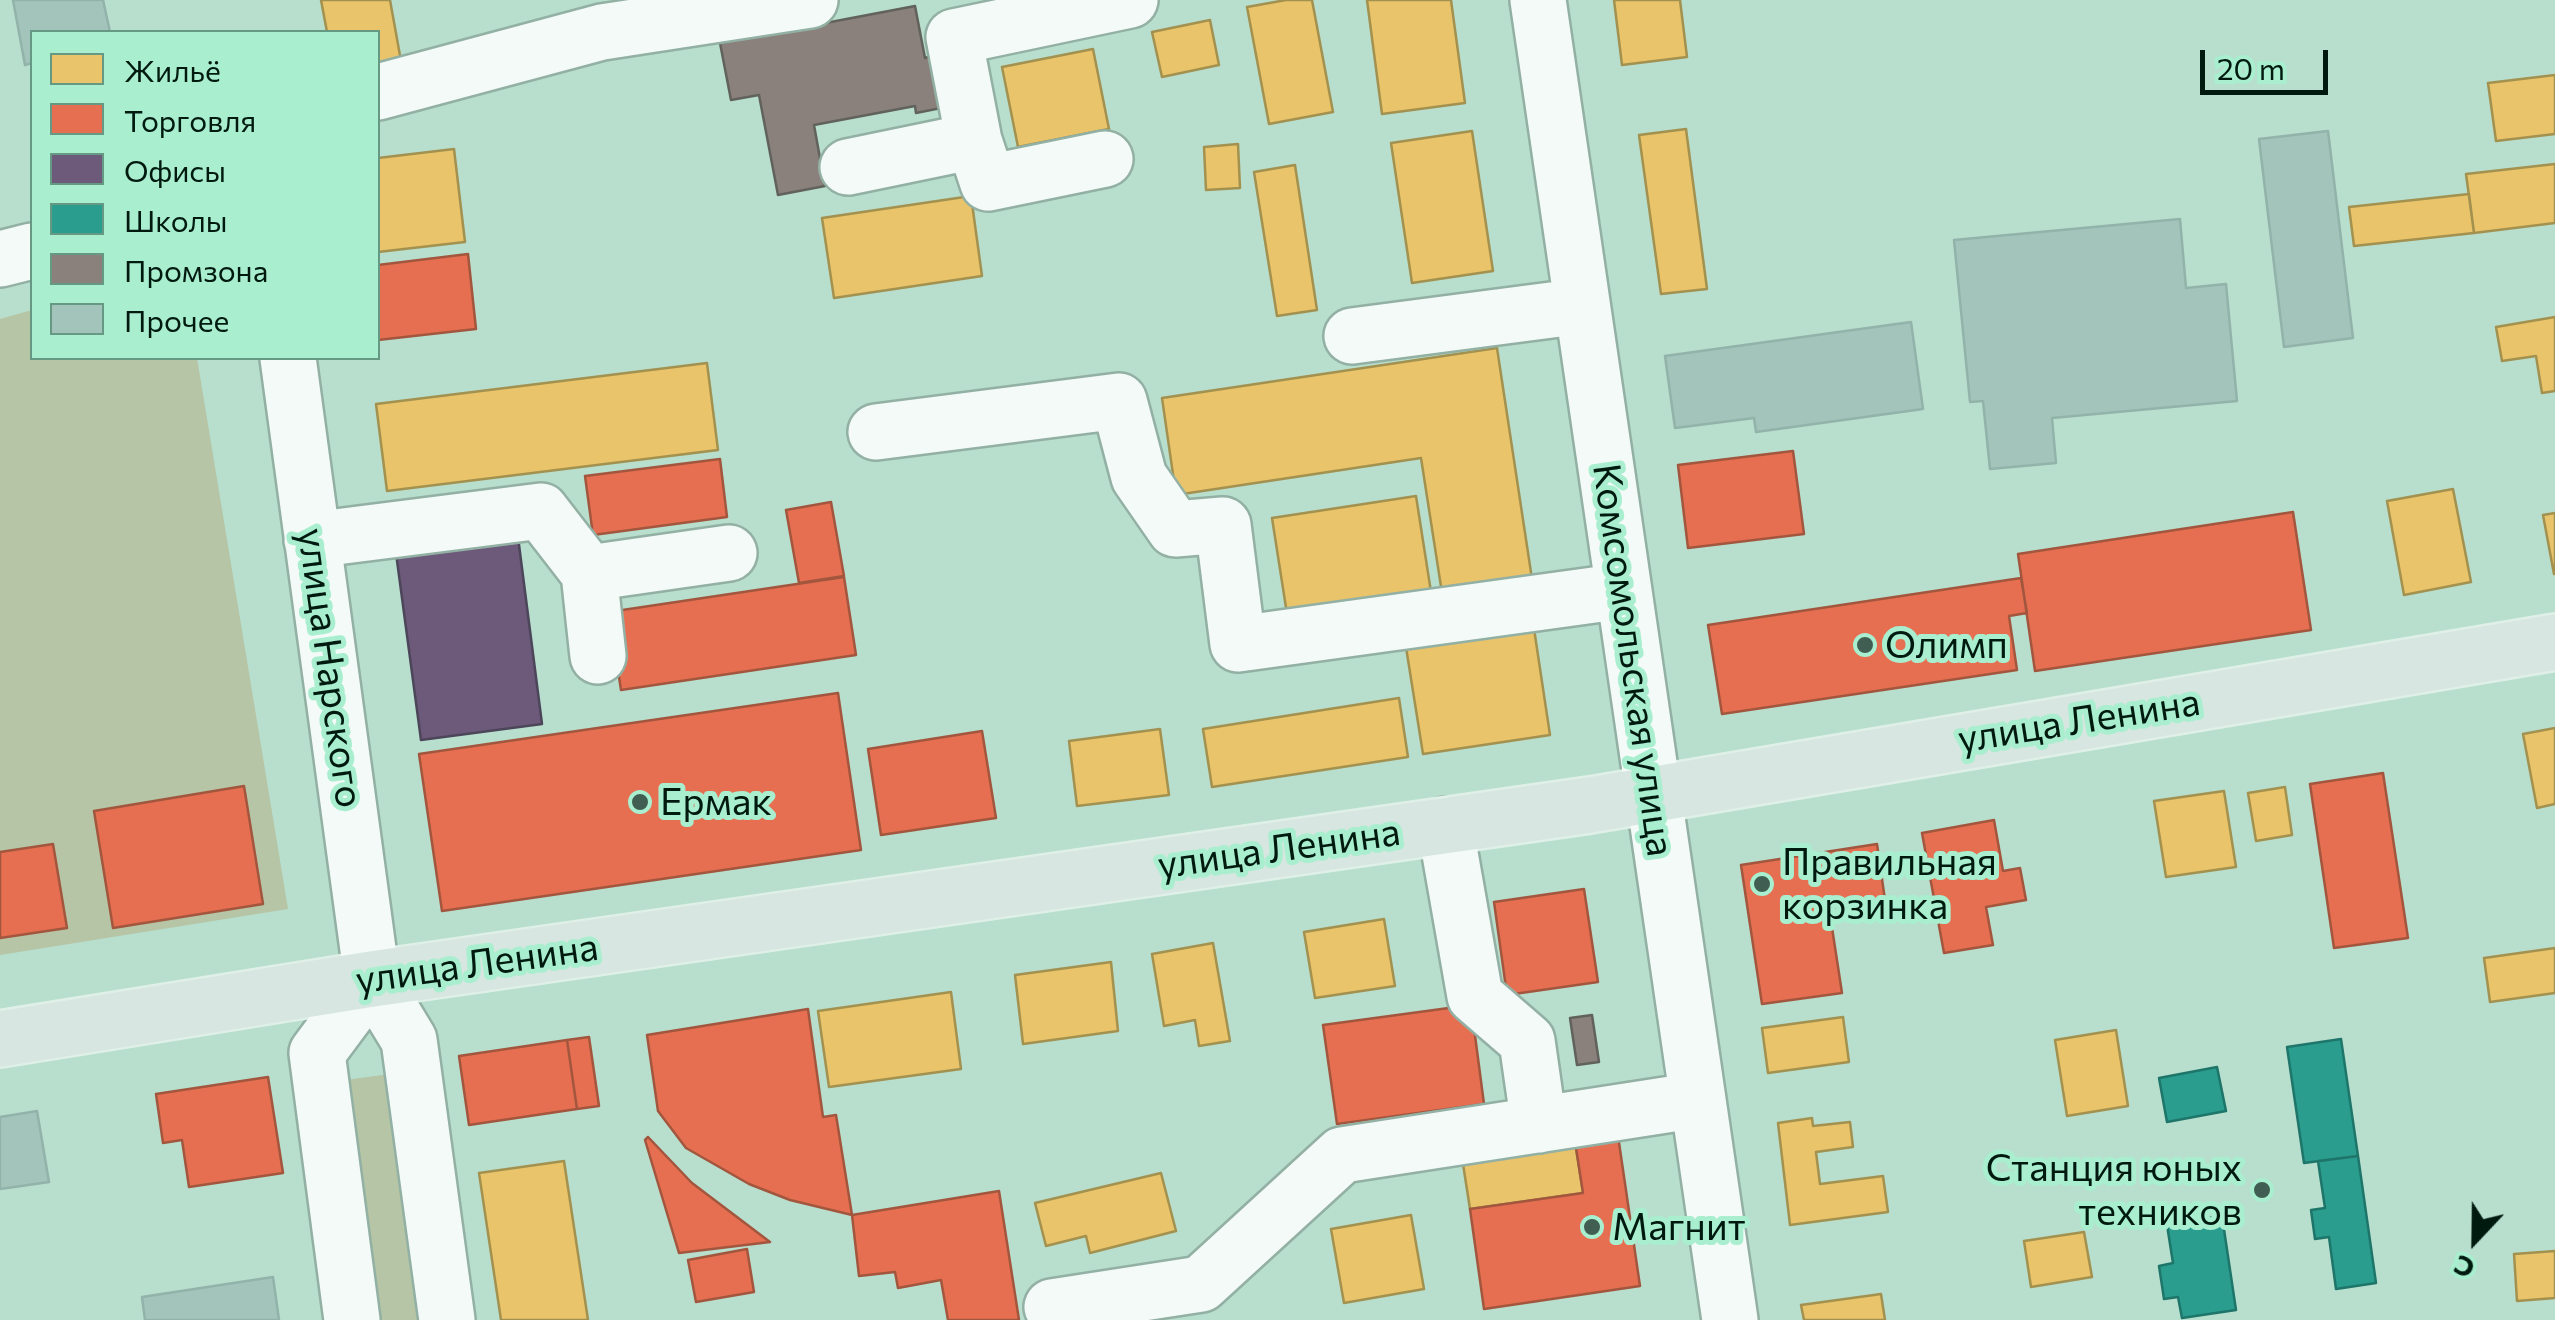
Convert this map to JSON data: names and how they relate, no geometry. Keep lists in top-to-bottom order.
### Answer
{
  "streets": {
    "main road": ["улица Ленина"],
    "street": ["Комсомольская улица", "улица Нарского"]
  },
  "crossings": [
    ["Комсомольская улица", "улица Ленина"],
    ["улица Нарского", "улица Ленина"]
  ],
  "places": [
    "Олимп",
    "Ермак",
    "Правильная корзинка",
    "Станция юных техников",
    "Магнит"
  ],
  "legend": [
    "Жильё",
    "Торговля",
    "Офисы",
    "Школы",
    "Промзона",
    "Прочее"
  ],
  "scale_bar": "20 m",
  "north": "bottom"
}
